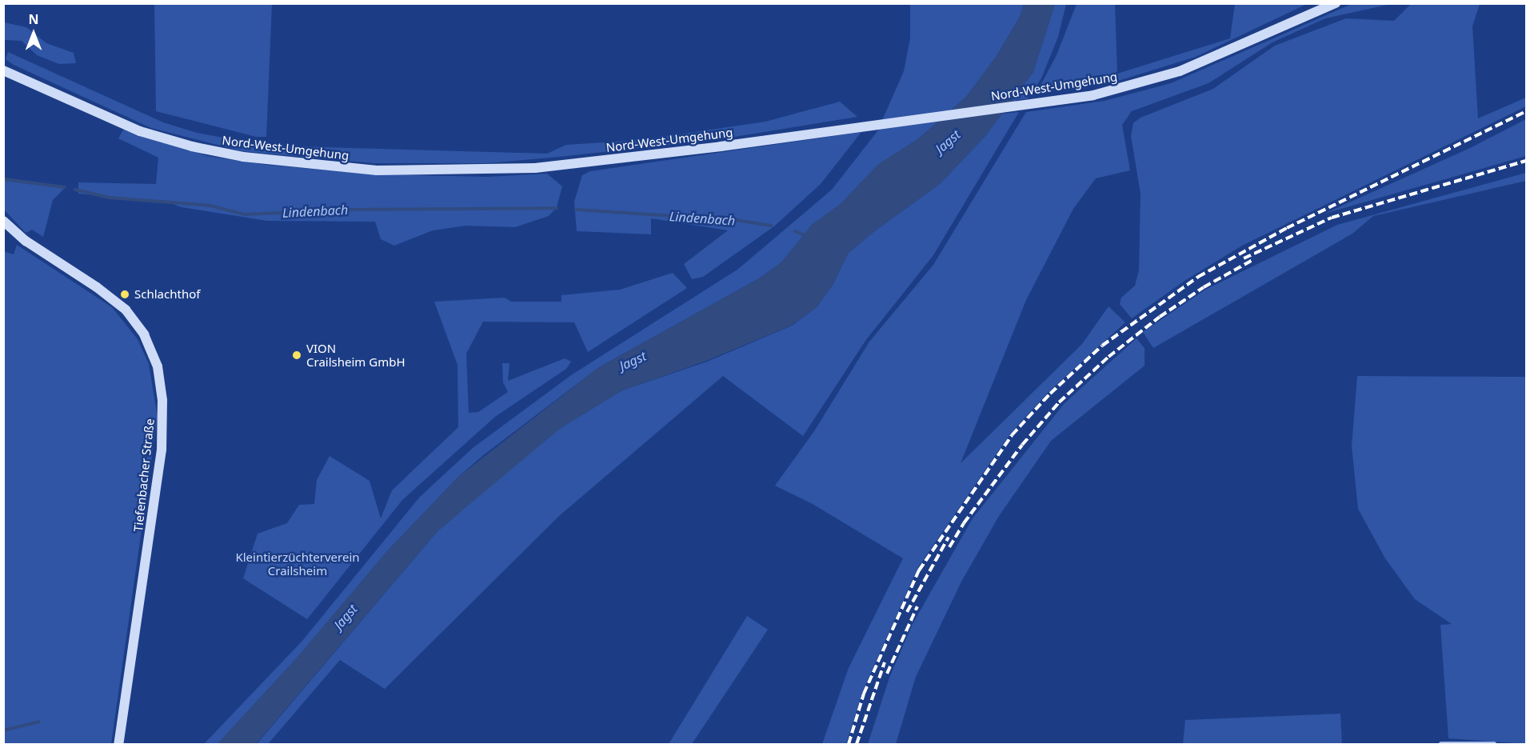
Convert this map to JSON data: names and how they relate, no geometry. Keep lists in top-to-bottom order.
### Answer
{
  "streets": {
    "main road": ["Nord-West-Umgehung", "Tiefenbacher Straße"]
  },
  "water": ["Jagst", "Lindenbach"],
  "parks": ["Kleintierzüchterverein Crailsheim"],
  "places": ["Schlachthof", "VION Crailsheim GmbH"],
  "north": "top"
}
